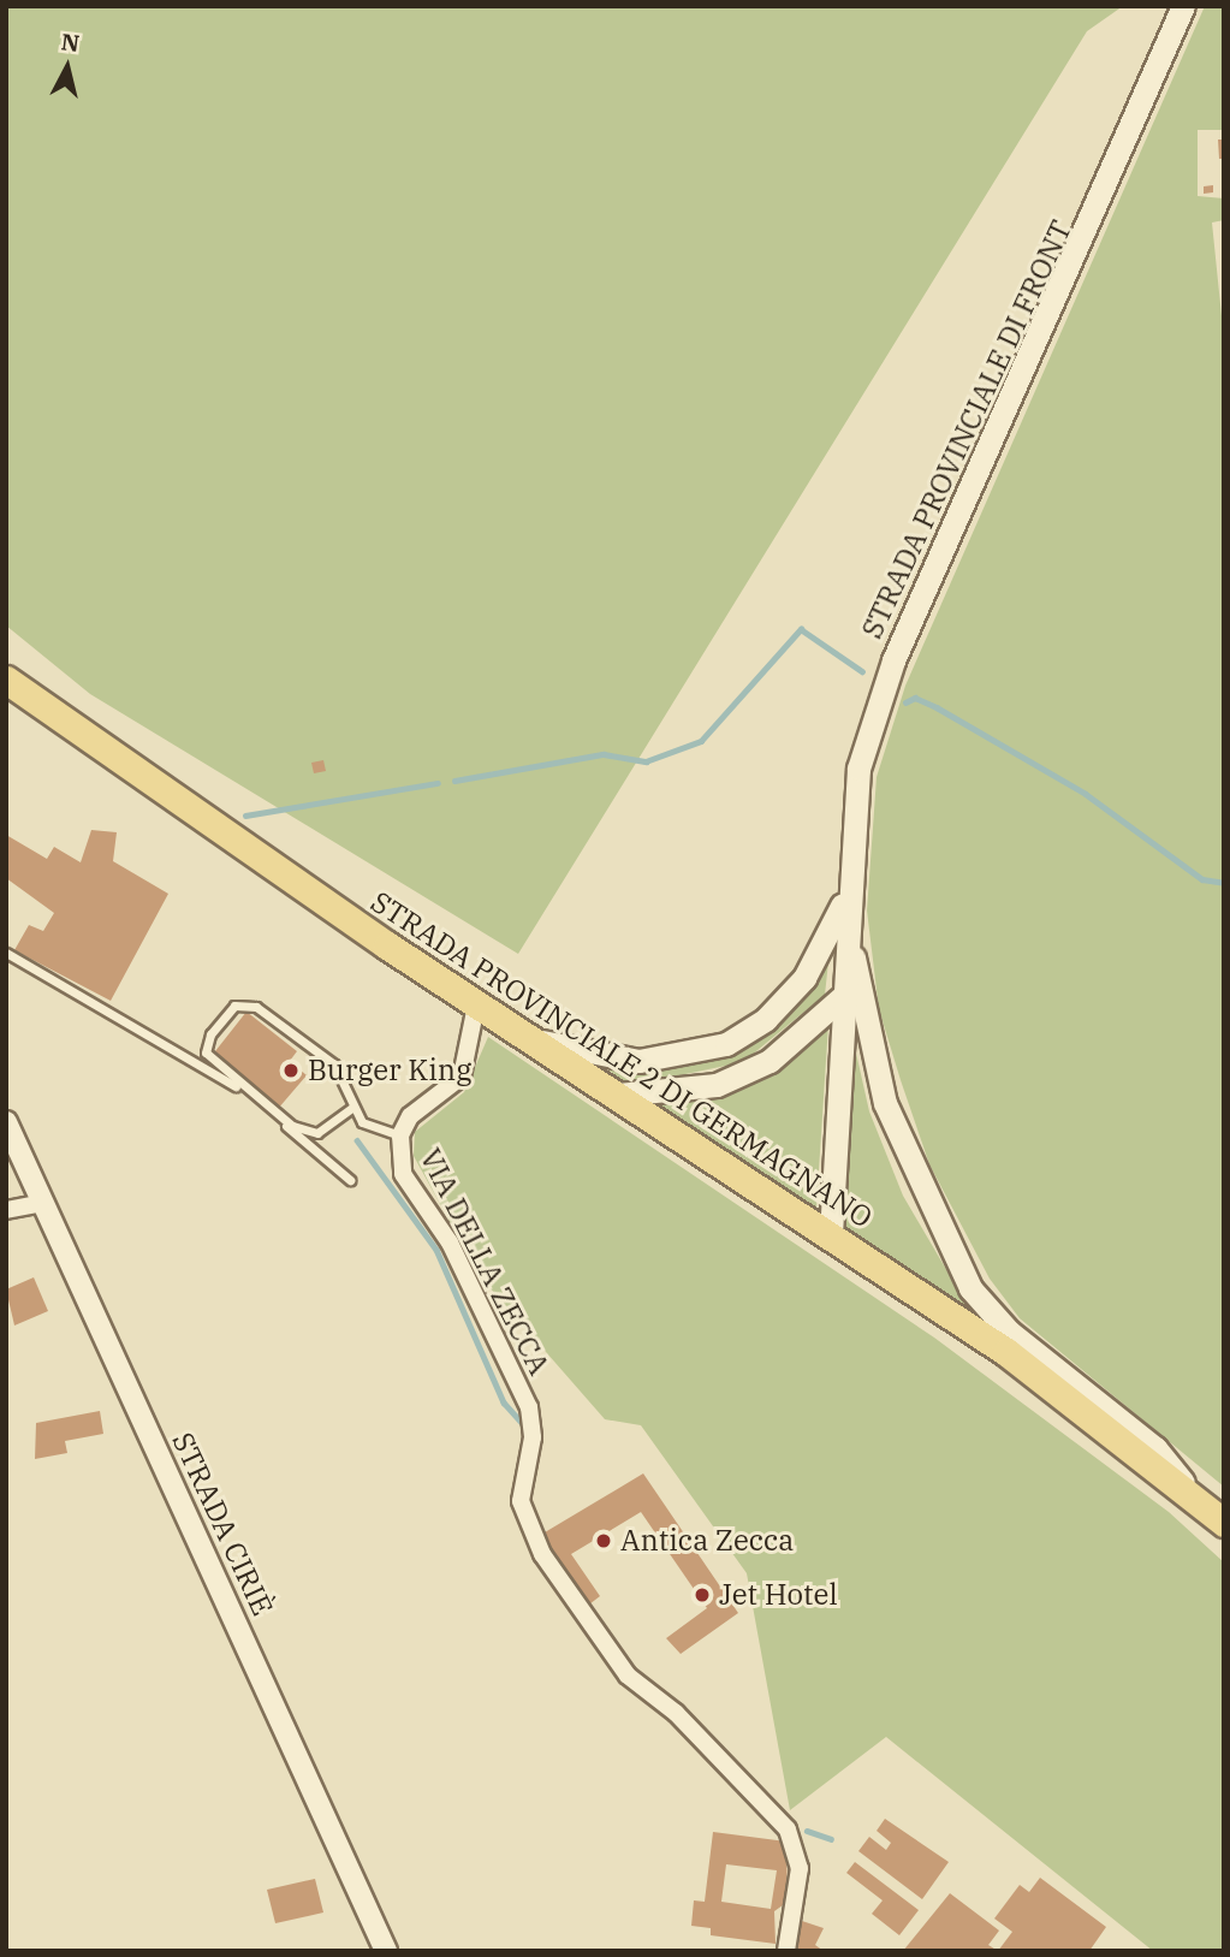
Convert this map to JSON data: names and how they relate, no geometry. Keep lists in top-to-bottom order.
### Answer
{
  "streets": {
    "main road": ["STRADA PROVINCIALE DI FRONT", "STRADA PROVINCIALE 2 DI GERMAGNANO"],
    "street": ["VIA DELLA ZECCA", "STRADA CIRIÈ"]
  },
  "crossings": [
    ["STRADA PROVINCIALE 2 DI GERMAGNANO", "VIA DELLA ZECCA"]
  ],
  "places": ["Burger King", "Antica Zecca", "Jet Hotel"],
  "north": "top"
}
